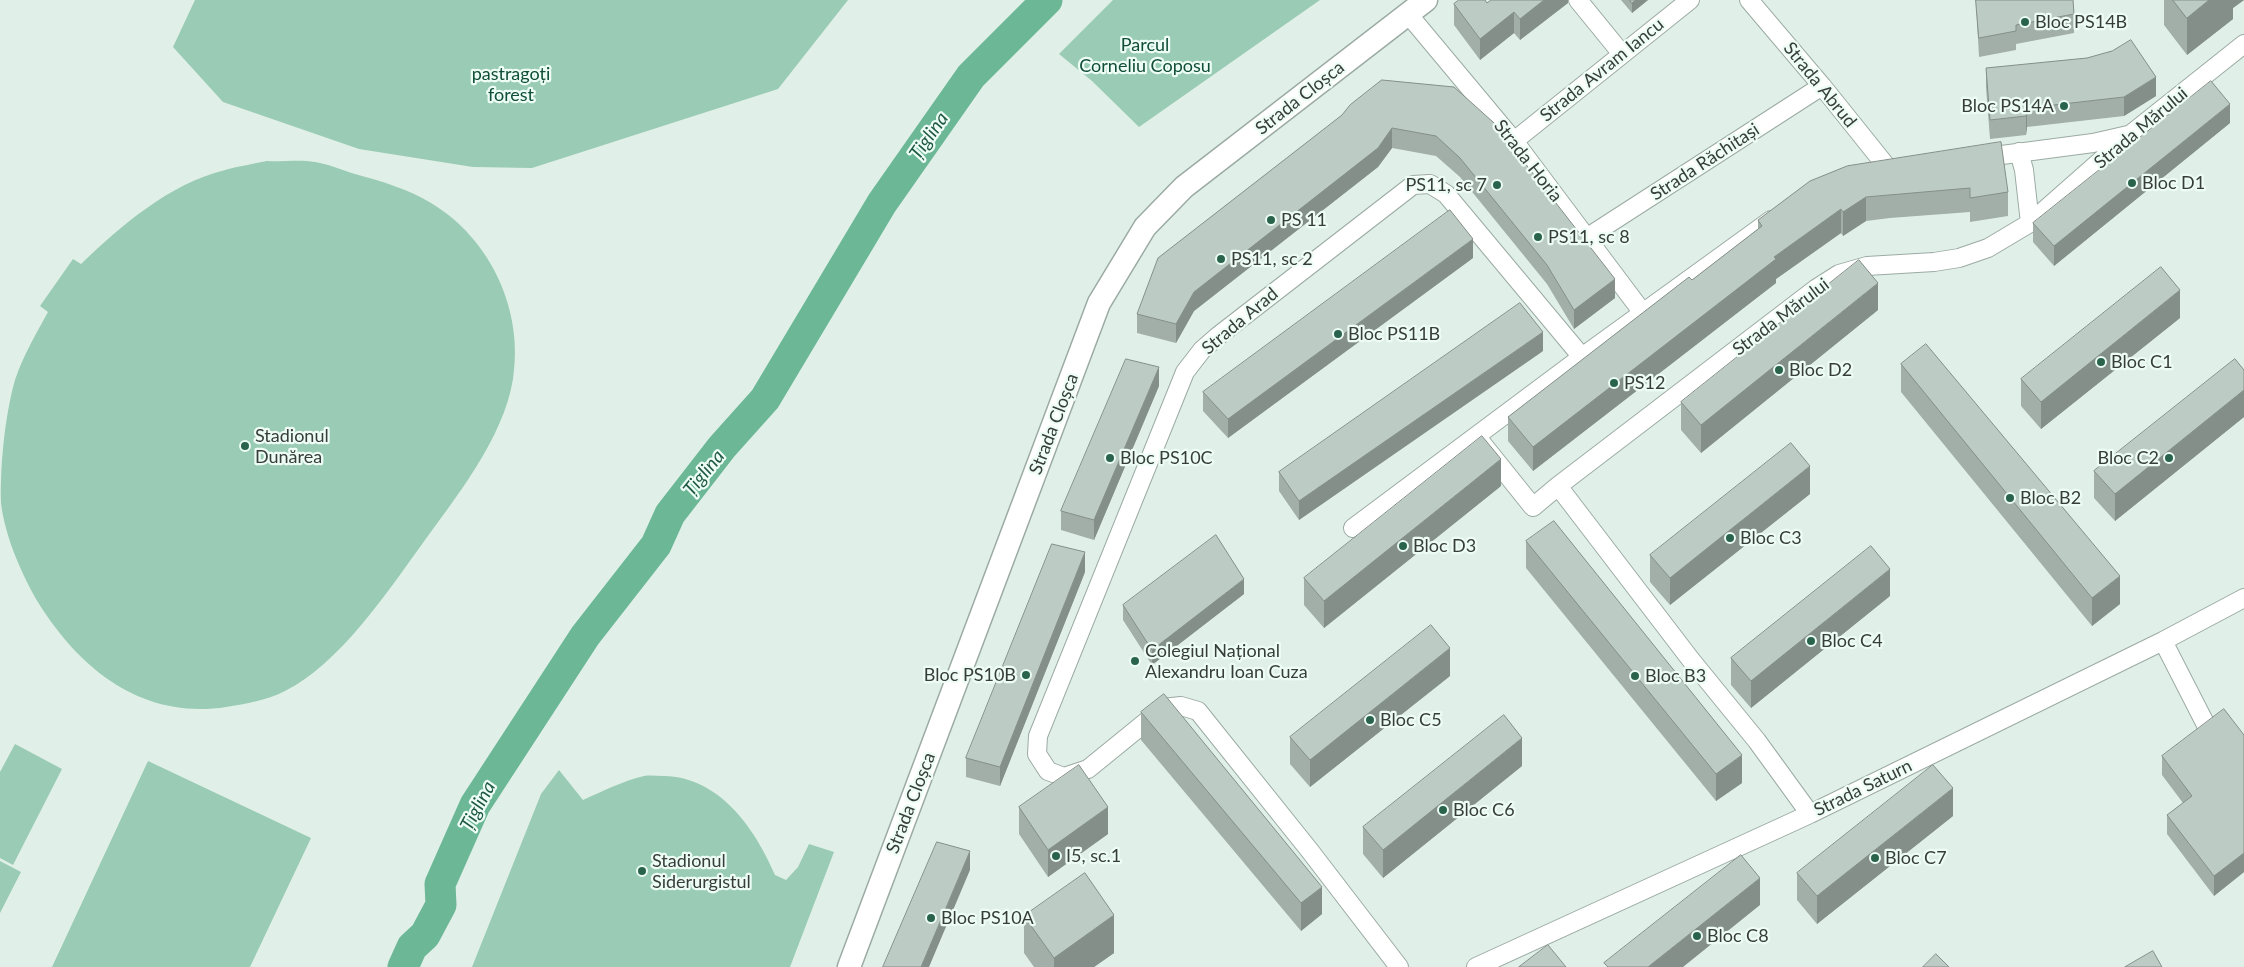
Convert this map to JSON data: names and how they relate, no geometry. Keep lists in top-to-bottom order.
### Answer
{
  "streets": {
    "main road": ["Strada Cloșca"],
    "street": [
      "Strada Avram Iancu",
      "Strada Abrud",
      "Strada Mărului",
      "Strada Horia",
      "Strada Răchitași",
      "Strada Arad",
      "Strada Saturn"
    ]
  },
  "crossings": [
    ["Strada Avram Iancu", "Strada Horia"],
    ["Strada Abrud", "Strada Răchitași"],
    ["Strada Cloșca", "Strada Horia"],
    ["Strada Horia", "Strada Răchitași"]
  ],
  "water": ["Țiglina"],
  "parks": ["Parcul Corneliu Coposu", "pastragoți forest"],
  "places": [
    "Bloc PS14B",
    "Bloc PS14A",
    "Bloc D1",
    "PS11, sc 7",
    "PS 11",
    "PS11, sc 8",
    "PS11, sc 2",
    "Bloc PS11B",
    "Bloc C1",
    "Bloc D2",
    "PS12",
    "Stadionul Dunărea",
    "Bloc PS10C",
    "Bloc C2",
    "Bloc B2",
    "Bloc C3",
    "Bloc D3",
    "Bloc C4",
    "Colegiul Național Alexandru Ioan Cuza",
    "Bloc PS10B",
    "Bloc B3",
    "Bloc C5",
    "Bloc C6",
    "I5, sc.1",
    "Bloc C7",
    "Stadionul Siderurgistul",
    "Bloc PS10A",
    "Bloc C8"
  ]
}
